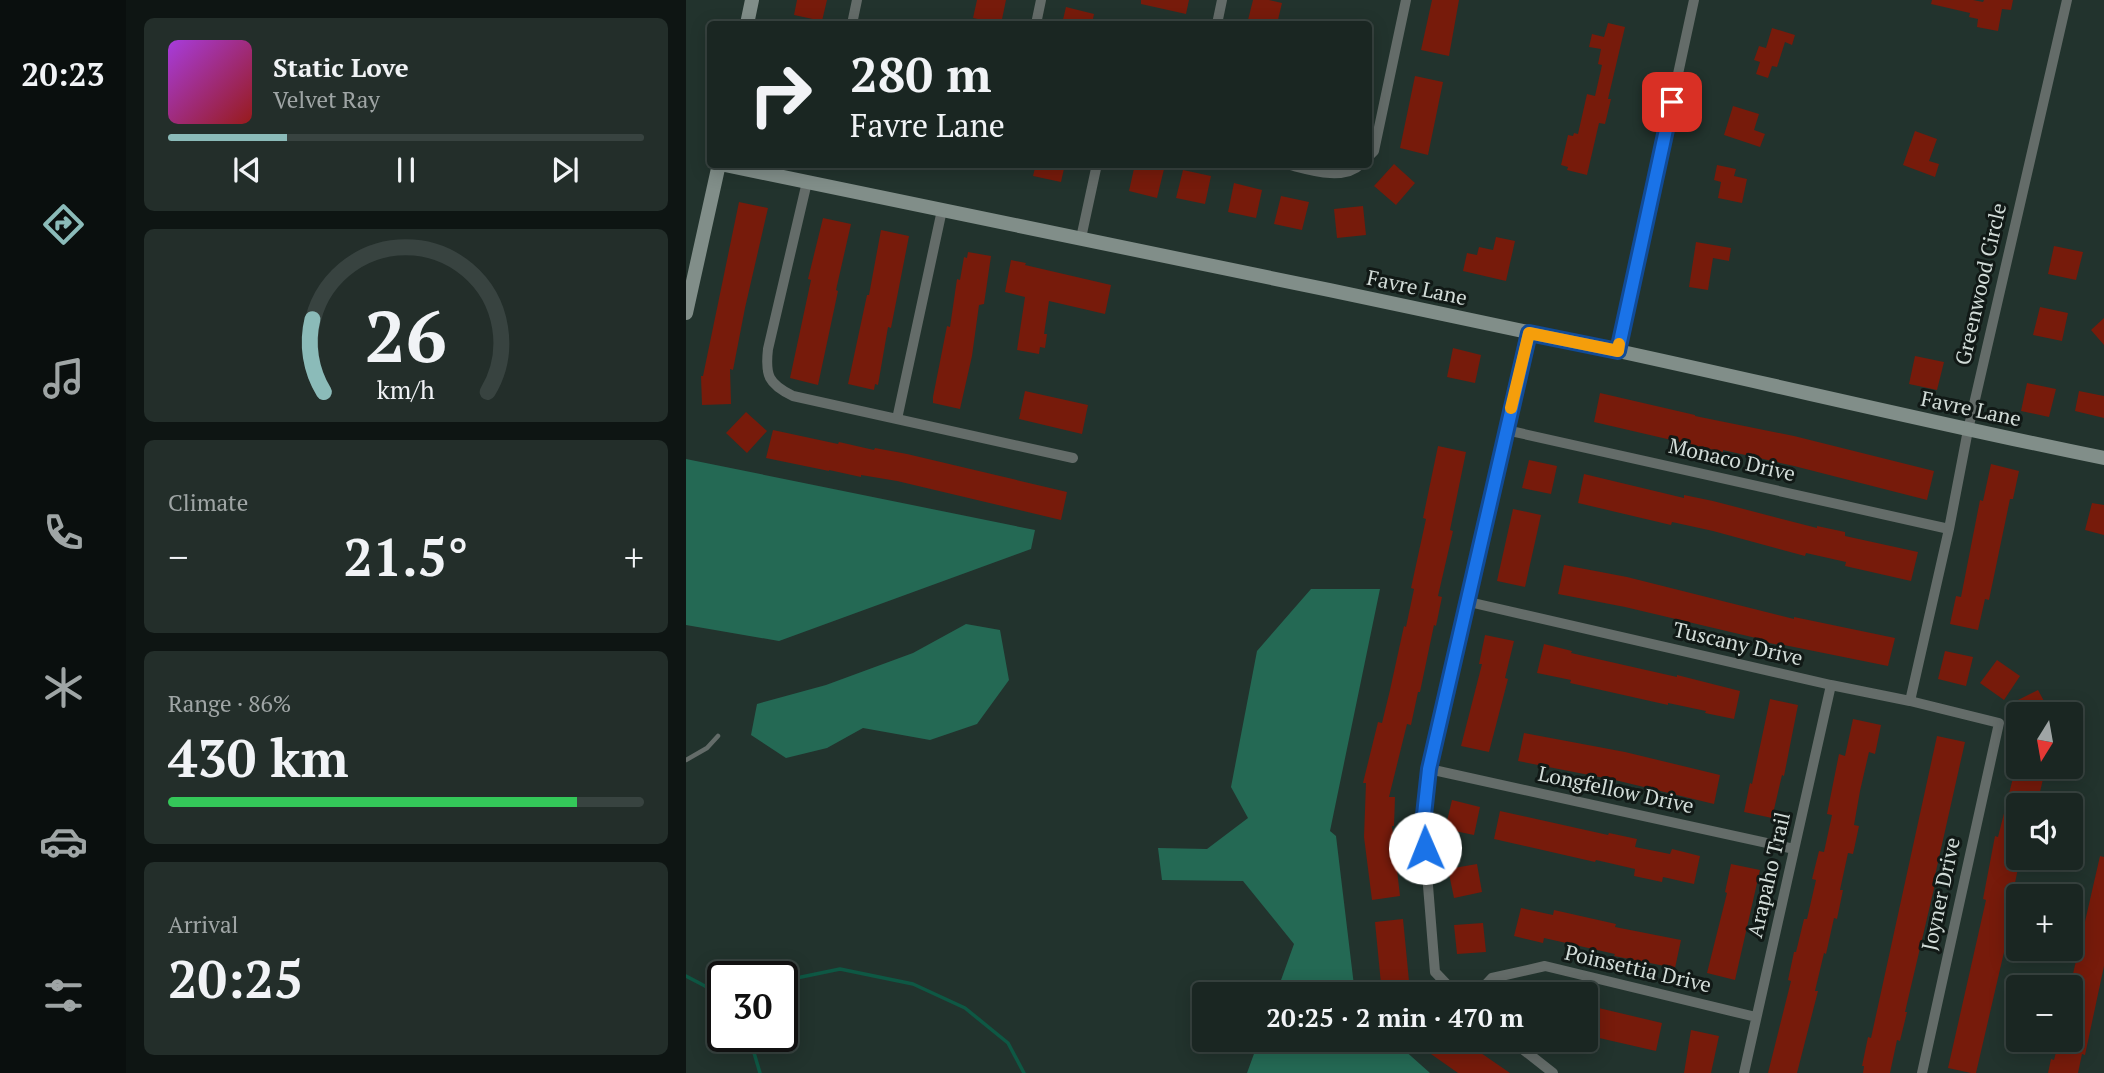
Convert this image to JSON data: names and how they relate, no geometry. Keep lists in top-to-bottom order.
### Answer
{
  "streets": {
    "street": [
      "Greenwood Circle",
      "Favre Lane",
      "Monaco Drive",
      "Tuscany Drive",
      "Longfellow Drive",
      "Arapaho Trail",
      "Joyner Drive",
      "Poinsettia Drive"
    ]
  },
  "crossings": [
    ["Greenwood Circle", "Favre Lane"],
    ["Greenwood Circle", "Monaco Drive"],
    ["Greenwood Circle", "Tuscany Drive"],
    ["Tuscany Drive", "Arapaho Trail"],
    ["Tuscany Drive", "Joyner Drive"],
    ["Longfellow Drive", "Arapaho Trail"],
    ["Arapaho Trail", "Poinsettia Drive"]
  ],
  "north": "bottom",
  "page": {
    "tabs": "20:23",
    "turn": ["280 m", "Favre Lane"],
    "song": ["Static Love", "Velvet Ray"],
    "tile": [
      "Climate",
      ["Range · 86%", "430 km"],
      ["Arrival", "20:25"]
    ],
    "heat": ["−", "21.5°", "+"],
    "map_buttons": ["+", "−"],
    "limit": "30",
    "trip": "20:25 · 2 min · 470 m",
    "gauge": ["26", "km/h"]
  }
}
